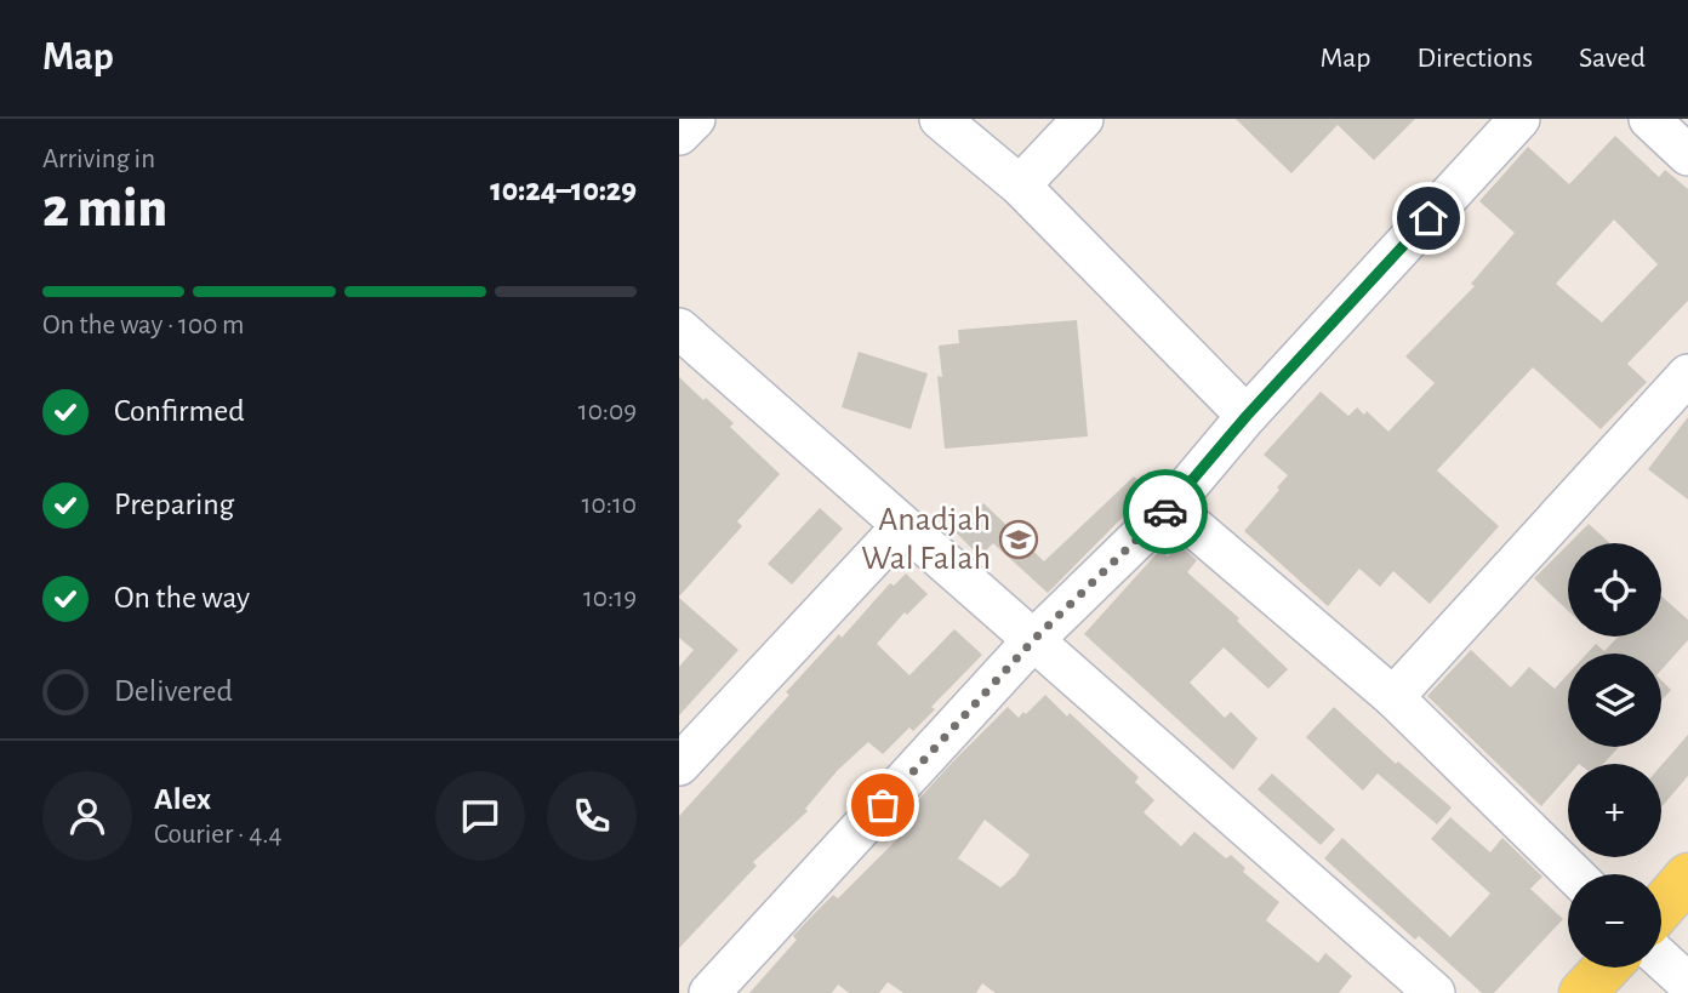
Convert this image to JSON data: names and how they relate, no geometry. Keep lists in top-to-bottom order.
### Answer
{
  "places": {
    "school or university": ["Anadjah Wal Falah"]
  },
  "page": {
    "header": "Map",
    "nav": ["Map", "Directions", "Saved"],
    "heading": ["2 min", "Arriving in", "10:24–10:29"],
    "panel": ["Alex", "Courier · 4.4"],
    "bar": "On the way · 100 m",
    "list": [
      ["Confirmed", "10:09"],
      ["Preparing", "10:10"],
      ["On the way", "10:19"],
      "Delivered"
    ],
    "map_buttons": ["+", "−"]
  }
}
